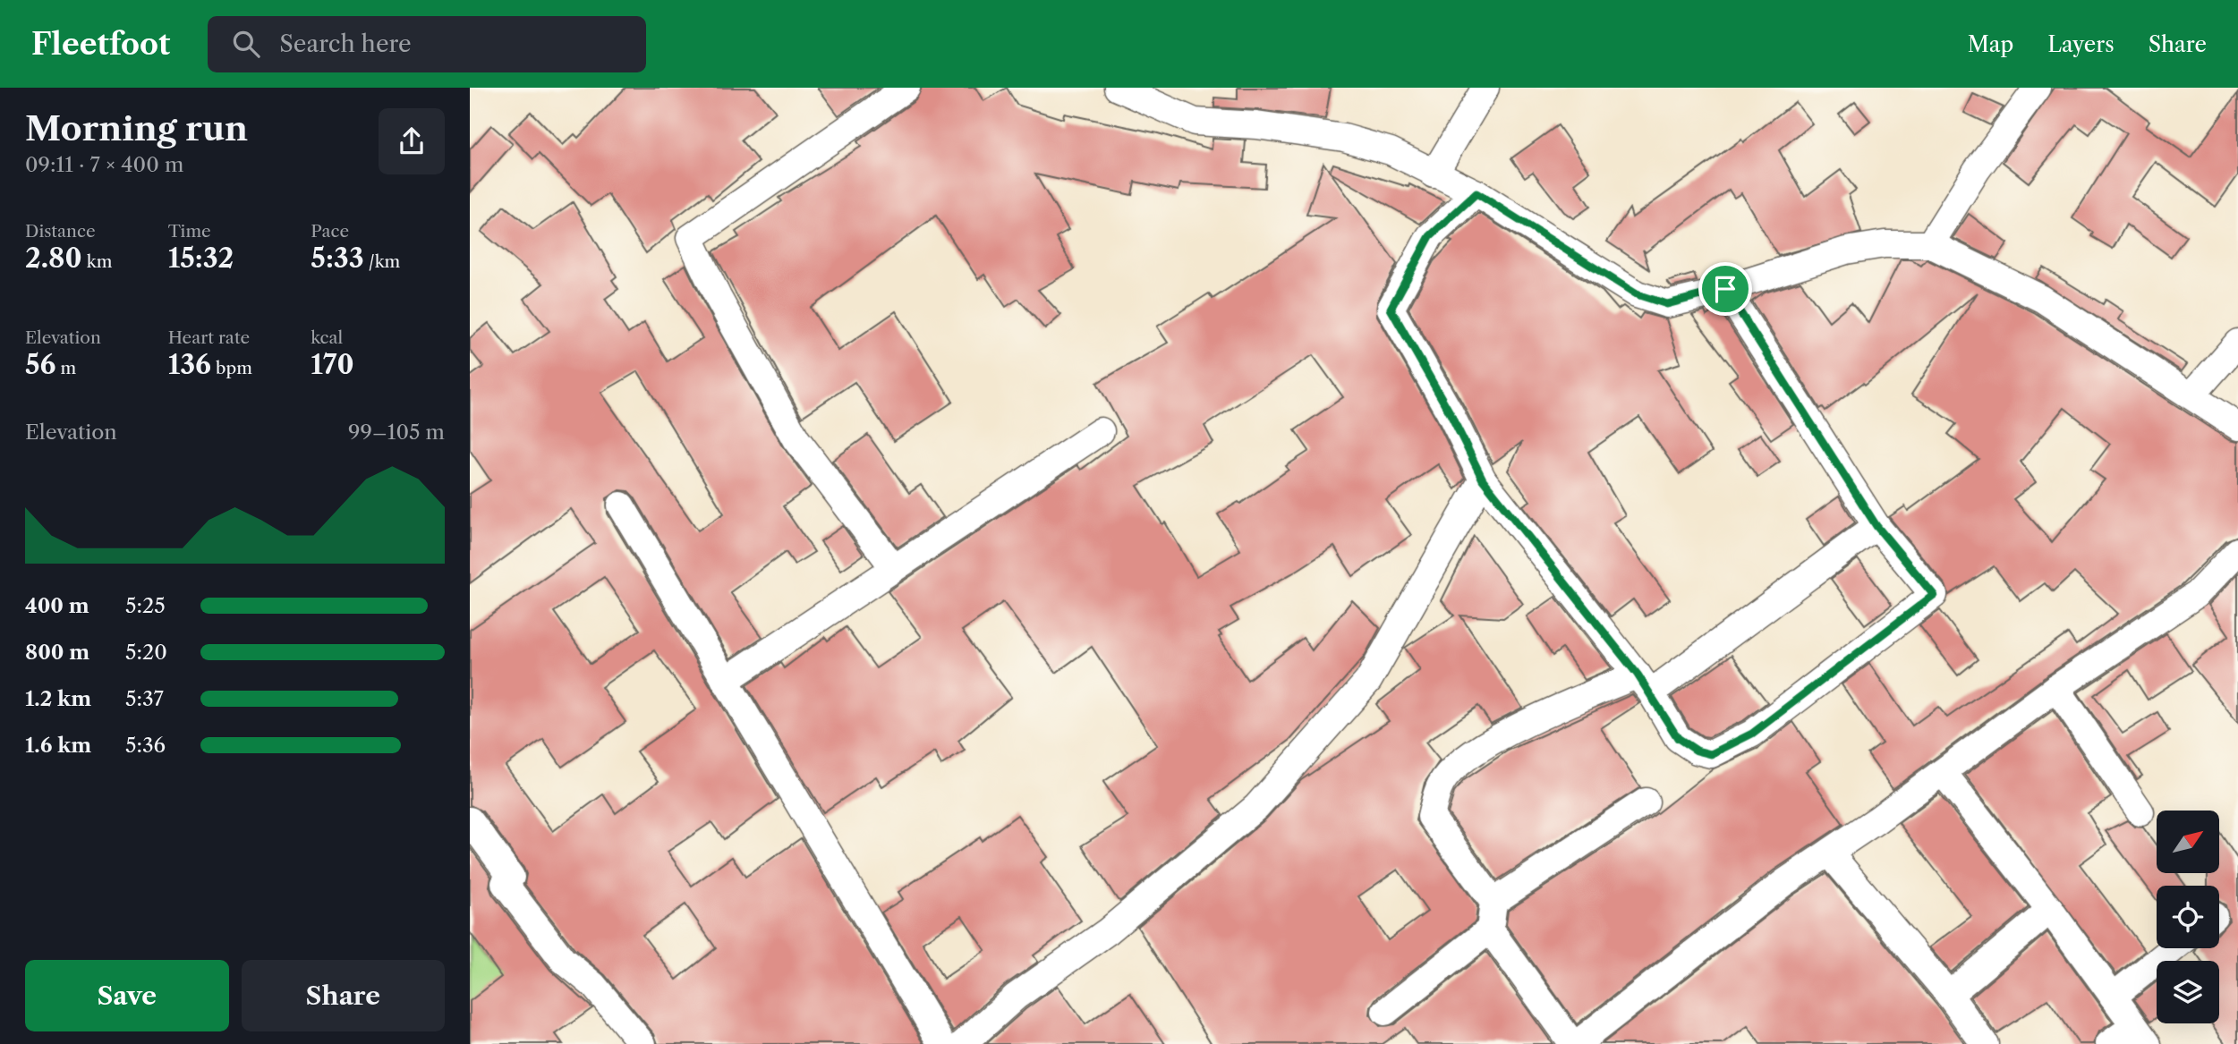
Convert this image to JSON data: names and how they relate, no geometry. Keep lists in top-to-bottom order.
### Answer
{
  "north": "top right",
  "page": {
    "header": "Fleetfoot",
    "search": "Search here",
    "nav": ["Map", "Layers", "Share"],
    "heading": ["Morning run", "09:11 · 7 × 400 m"],
    "stats": [
      ["Distance", "2.80 km"],
      ["Time", "15:32"],
      ["Pace", "5:33 /km"],
      ["Elevation", "56 m"],
      ["Heart rate", "136 bpm"],
      ["kcal", "170"]
    ],
    "chart": ["Elevation", "99–105 m"],
    "list": [
      {
        "name": "400 m",
        "note": "5:25"
      },
      {
        "name": "800 m",
        "note": "5:20"
      },
      {
        "name": "1.2 km",
        "note": "5:37"
      },
      {
        "name": "1.6 km",
        "note": "5:36"
      }
    ],
    "buttons": ["Save", "Share"]
  }
}
